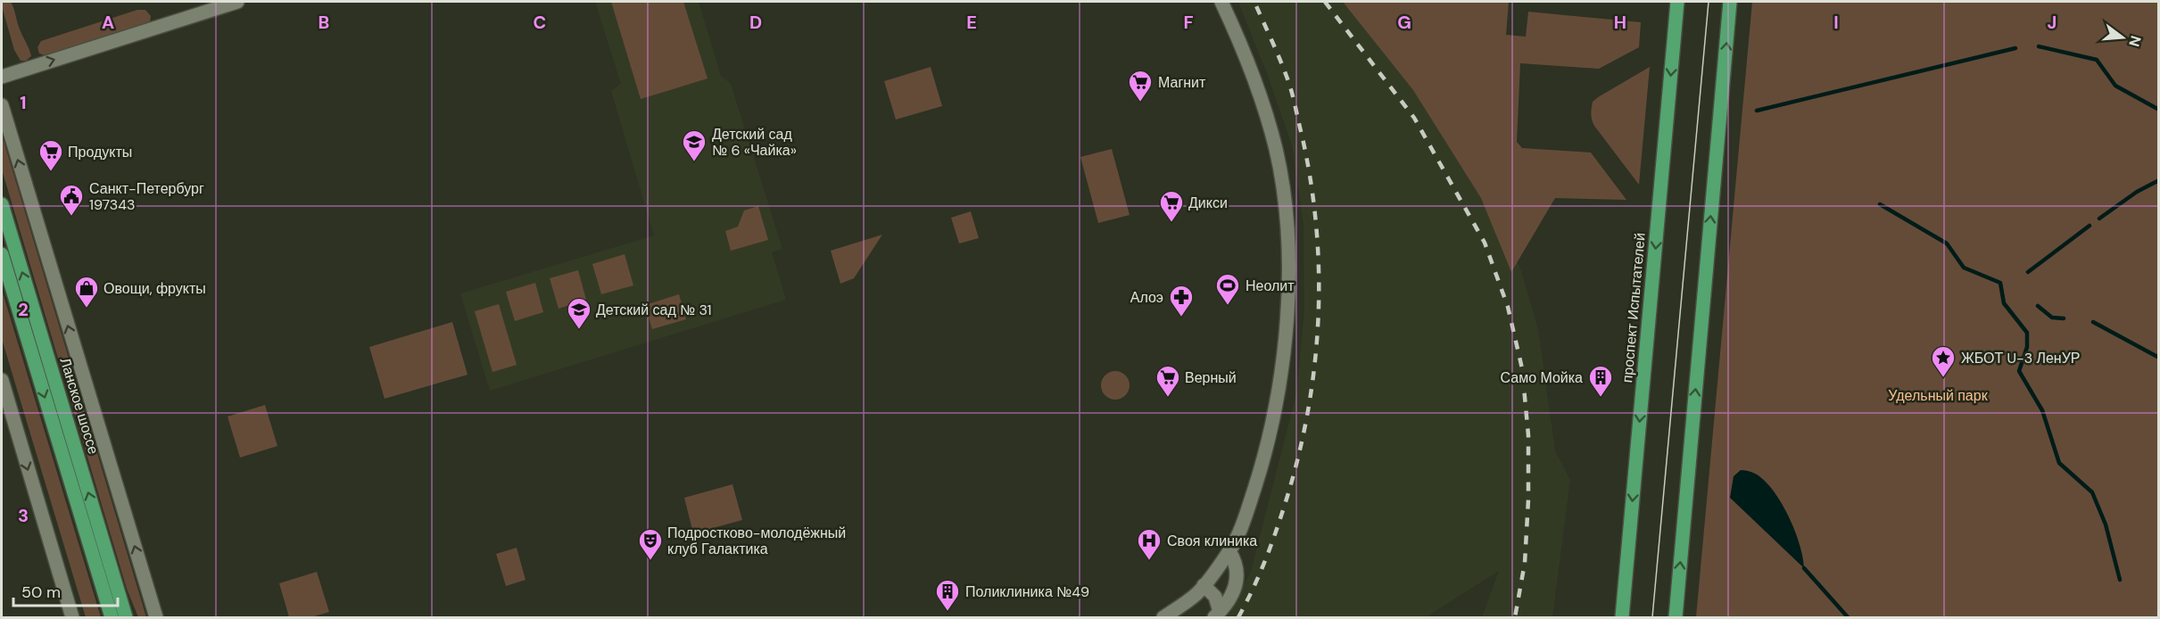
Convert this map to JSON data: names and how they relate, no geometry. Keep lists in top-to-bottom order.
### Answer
{
  "streets": {
    "main road": ["проспект Испытателей", "Ланское шоссе"]
  },
  "parks": ["Удельный парк"],
  "places": {
    "supermarket": [
      "Магнит",
      "Продукты",
      "Дикси",
      "Верный"
    ],
    "school or university": ["Детский сад № 6 «Чайка»", "Детский сад № 31"],
    "public building": ["Санкт-Петербург 197343"],
    "sports": ["Неолит"],
    "shop": ["Овощи, фрукты"],
    "pharmacy": ["Алоэ"],
    "place": ["ЖБОТ U-3 ЛенУР"],
    "building": ["Само Мойка", "Поликлиника №49"],
    "theatre": ["Подростково-молодёжный клуб Галактика"],
    "hospital": ["Своя клиника"]
  },
  "scale_bar": "50 m",
  "north": "right",
  "grid": {
    "columns": [
      "A",
      "B",
      "C",
      "D",
      "E",
      "F",
      "G",
      "H",
      "I",
      "J"
    ],
    "rows": ["1", "2", "3"]
  }
}
